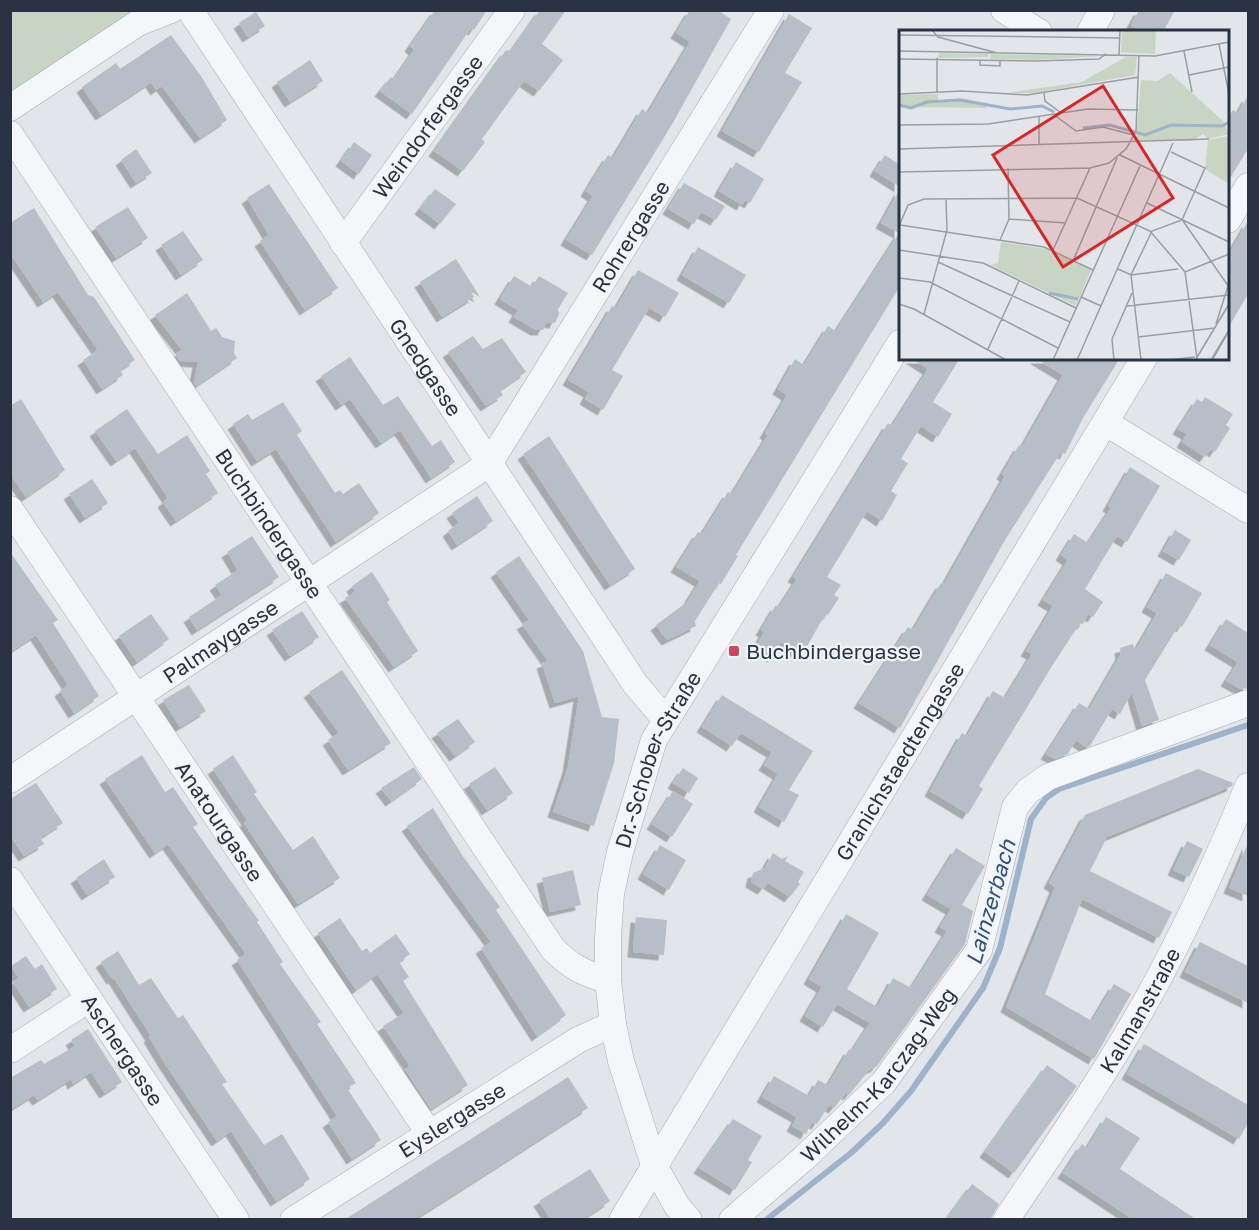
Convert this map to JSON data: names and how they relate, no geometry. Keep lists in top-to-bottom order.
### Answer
{
  "streets": {
    "street": [
      "Weindorfergasse",
      "Rohrergasse",
      "Gnedgasse",
      "Buchbindergasse",
      "Palmaygasse",
      "Dr.-Schober-Straße",
      "Granichstaedtengasse",
      "Anatourgasse",
      "Kalmanstraße",
      "Aschergasse",
      "Wilhelm-Karczag-Weg",
      "Eyslergasse"
    ]
  },
  "crossings": [
    ["Weindorfergasse", "Gnedgasse"],
    ["Rohrergasse", "Gnedgasse"],
    ["Rohrergasse", "Palmaygasse"],
    ["Gnedgasse", "Palmaygasse"],
    ["Gnedgasse", "Dr.-Schober-Straße"],
    ["Buchbindergasse", "Palmaygasse"],
    ["Buchbindergasse", "Dr.-Schober-Straße"],
    ["Palmaygasse", "Anatourgasse"],
    ["Dr.-Schober-Straße", "Granichstaedtengasse"],
    ["Dr.-Schober-Straße", "Eyslergasse"],
    ["Anatourgasse", "Eyslergasse"]
  ],
  "water": ["Lainzerbach"],
  "places": {
    "transit": ["Buchbindergasse"]
  }
}
